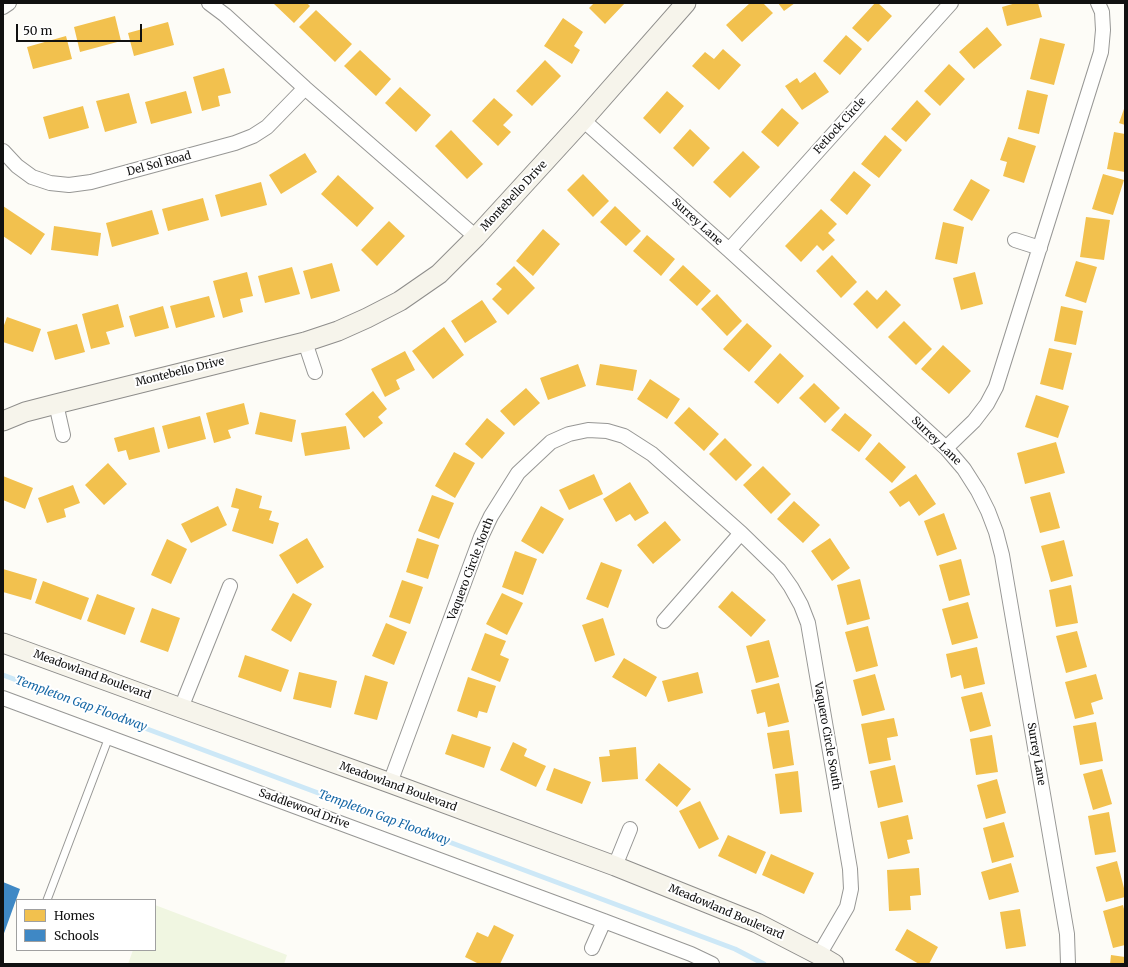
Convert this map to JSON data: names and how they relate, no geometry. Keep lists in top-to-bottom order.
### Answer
{
  "streets": {
    "street": [
      "Fetlock Circle",
      "Del Sol Road",
      "Montebello Drive",
      "Surrey Lane",
      "Vaquero Circle North",
      "Meadowland Boulevard",
      "Vaquero Circle South",
      "Saddlewood Drive"
    ]
  },
  "crossings": [
    ["Fetlock Circle", "Surrey Lane"],
    ["Montebello Drive", "Surrey Lane"],
    ["Vaquero Circle North", "Meadowland Boulevard"],
    ["Vaquero Circle North", "Vaquero Circle South"],
    ["Meadowland Boulevard", "Vaquero Circle South"]
  ],
  "water": ["Templeton Gap Floodway"],
  "legend": ["Homes", "Schools"],
  "scale_bar": "50 m"
}
